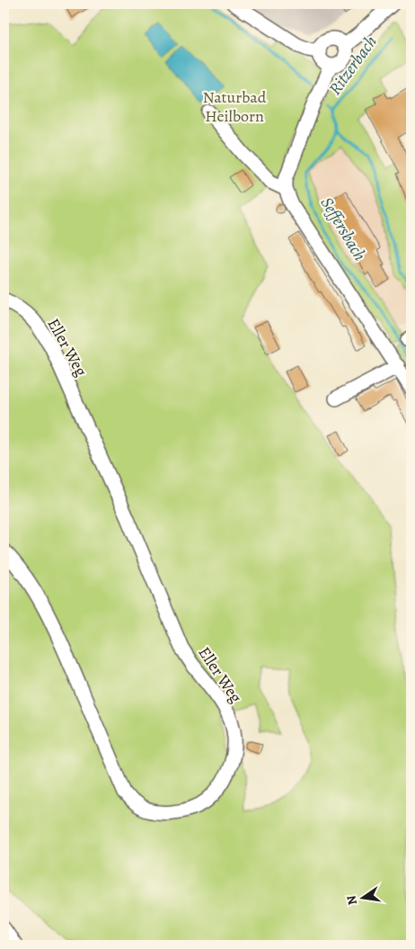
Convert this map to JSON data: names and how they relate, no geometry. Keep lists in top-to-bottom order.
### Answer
{
  "streets": {
    "street": ["Eller Weg"]
  },
  "water": ["Ritzerbach", "Seffersbach"],
  "parks": ["Naturbad Heilborn"],
  "north": "left"
}
